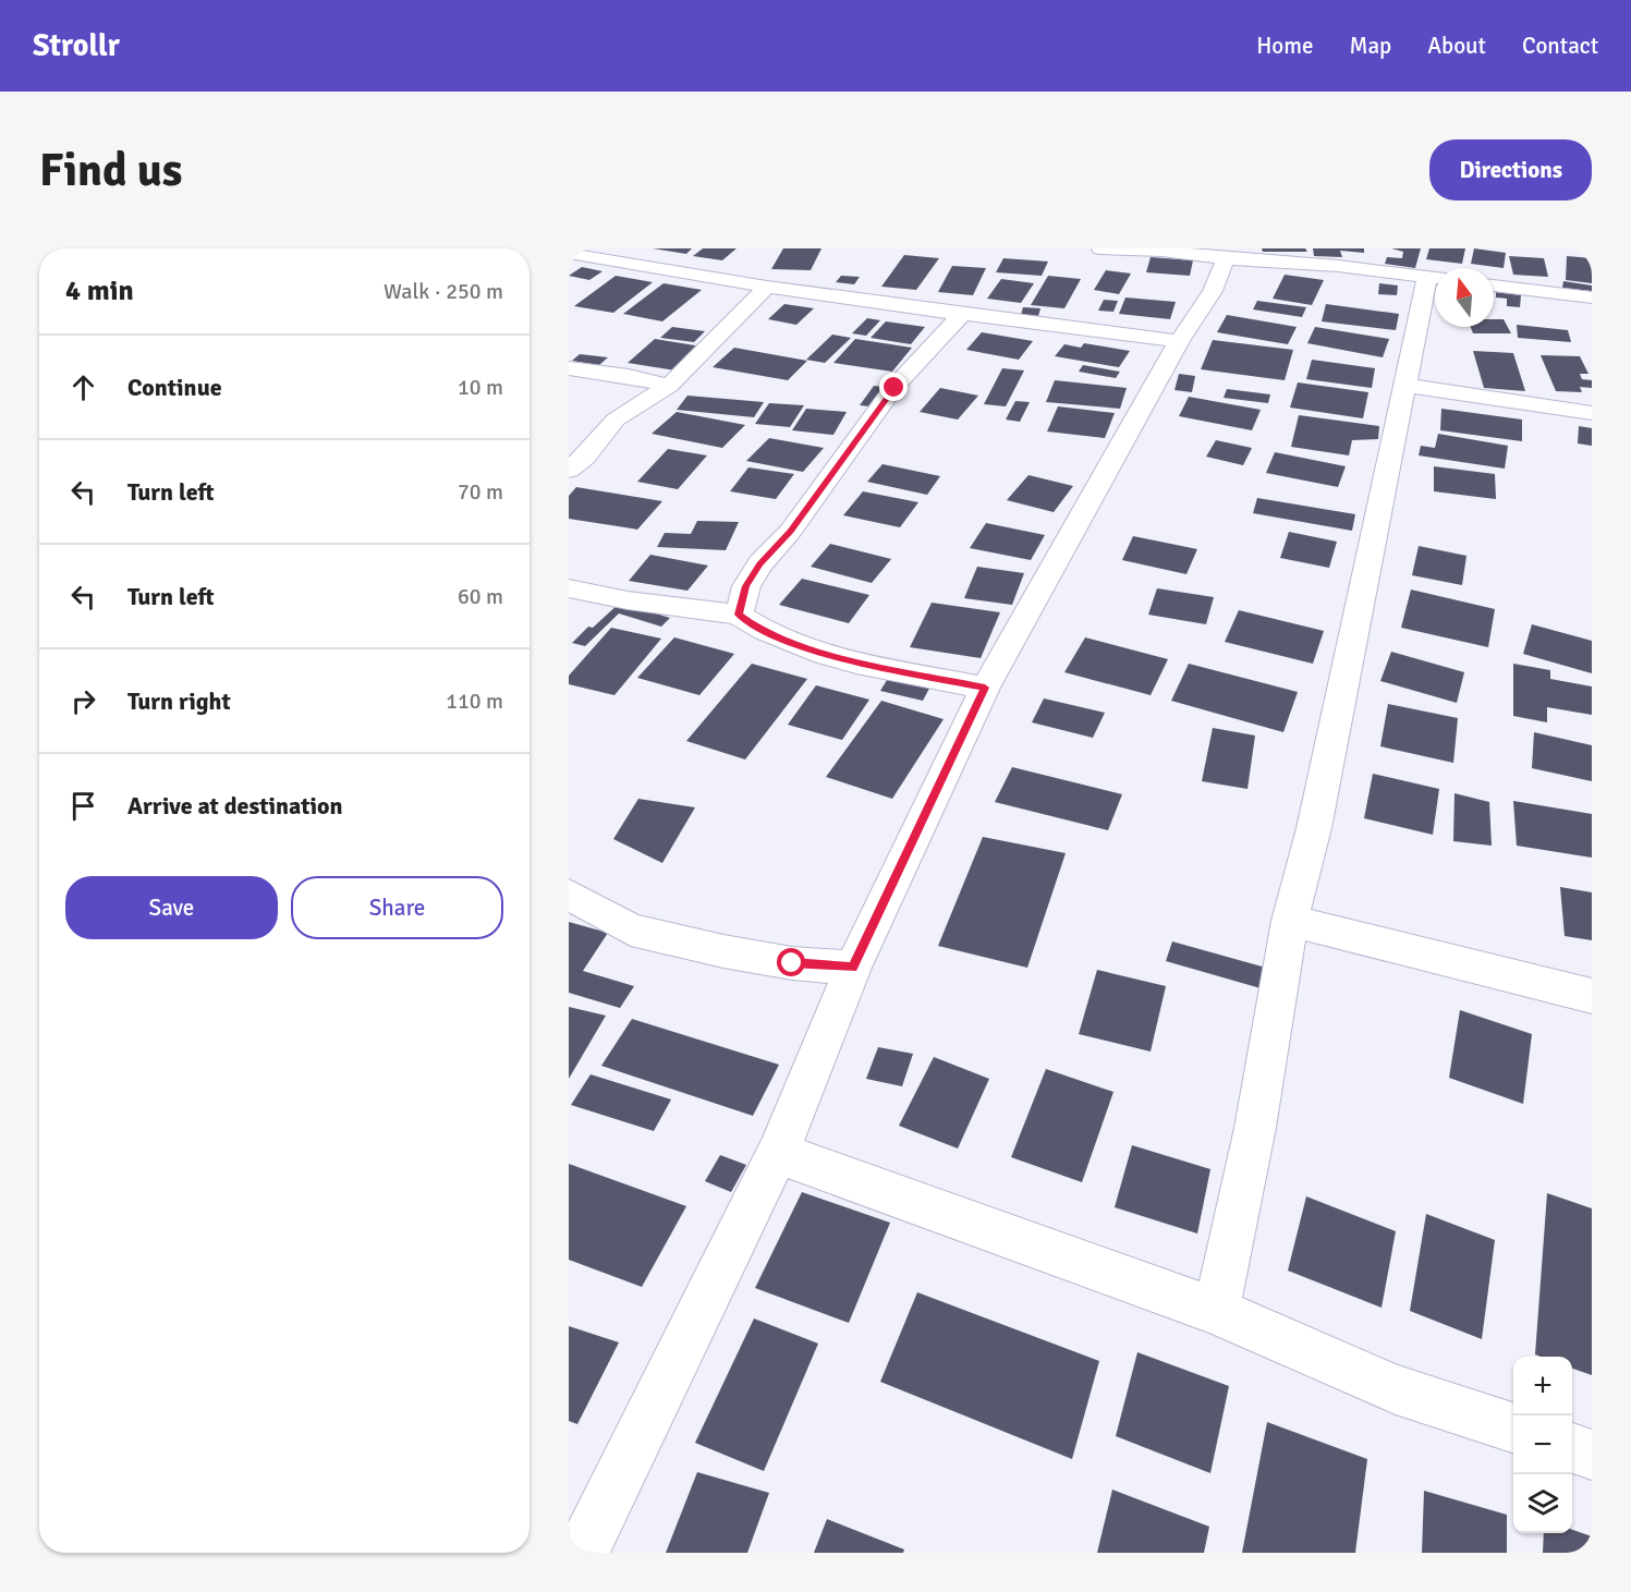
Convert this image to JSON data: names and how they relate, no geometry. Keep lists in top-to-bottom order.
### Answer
{
  "north": "top",
  "page": {
    "header": "Strollr",
    "nav": [
      "Home",
      "Map",
      "About",
      "Contact"
    ],
    "buttons": [
      "Directions",
      ["Save", "Share"]
    ],
    "title": "Find us",
    "heading": ["4 min", "Walk · 250 m"],
    "list": [
      ["Continue", "10 m"],
      ["Turn left", "70 m"],
      ["Turn left", "60 m"],
      ["Turn right", "110 m"],
      "Arrive at destination"
    ],
    "map_buttons": ["+", "−"]
  }
}
